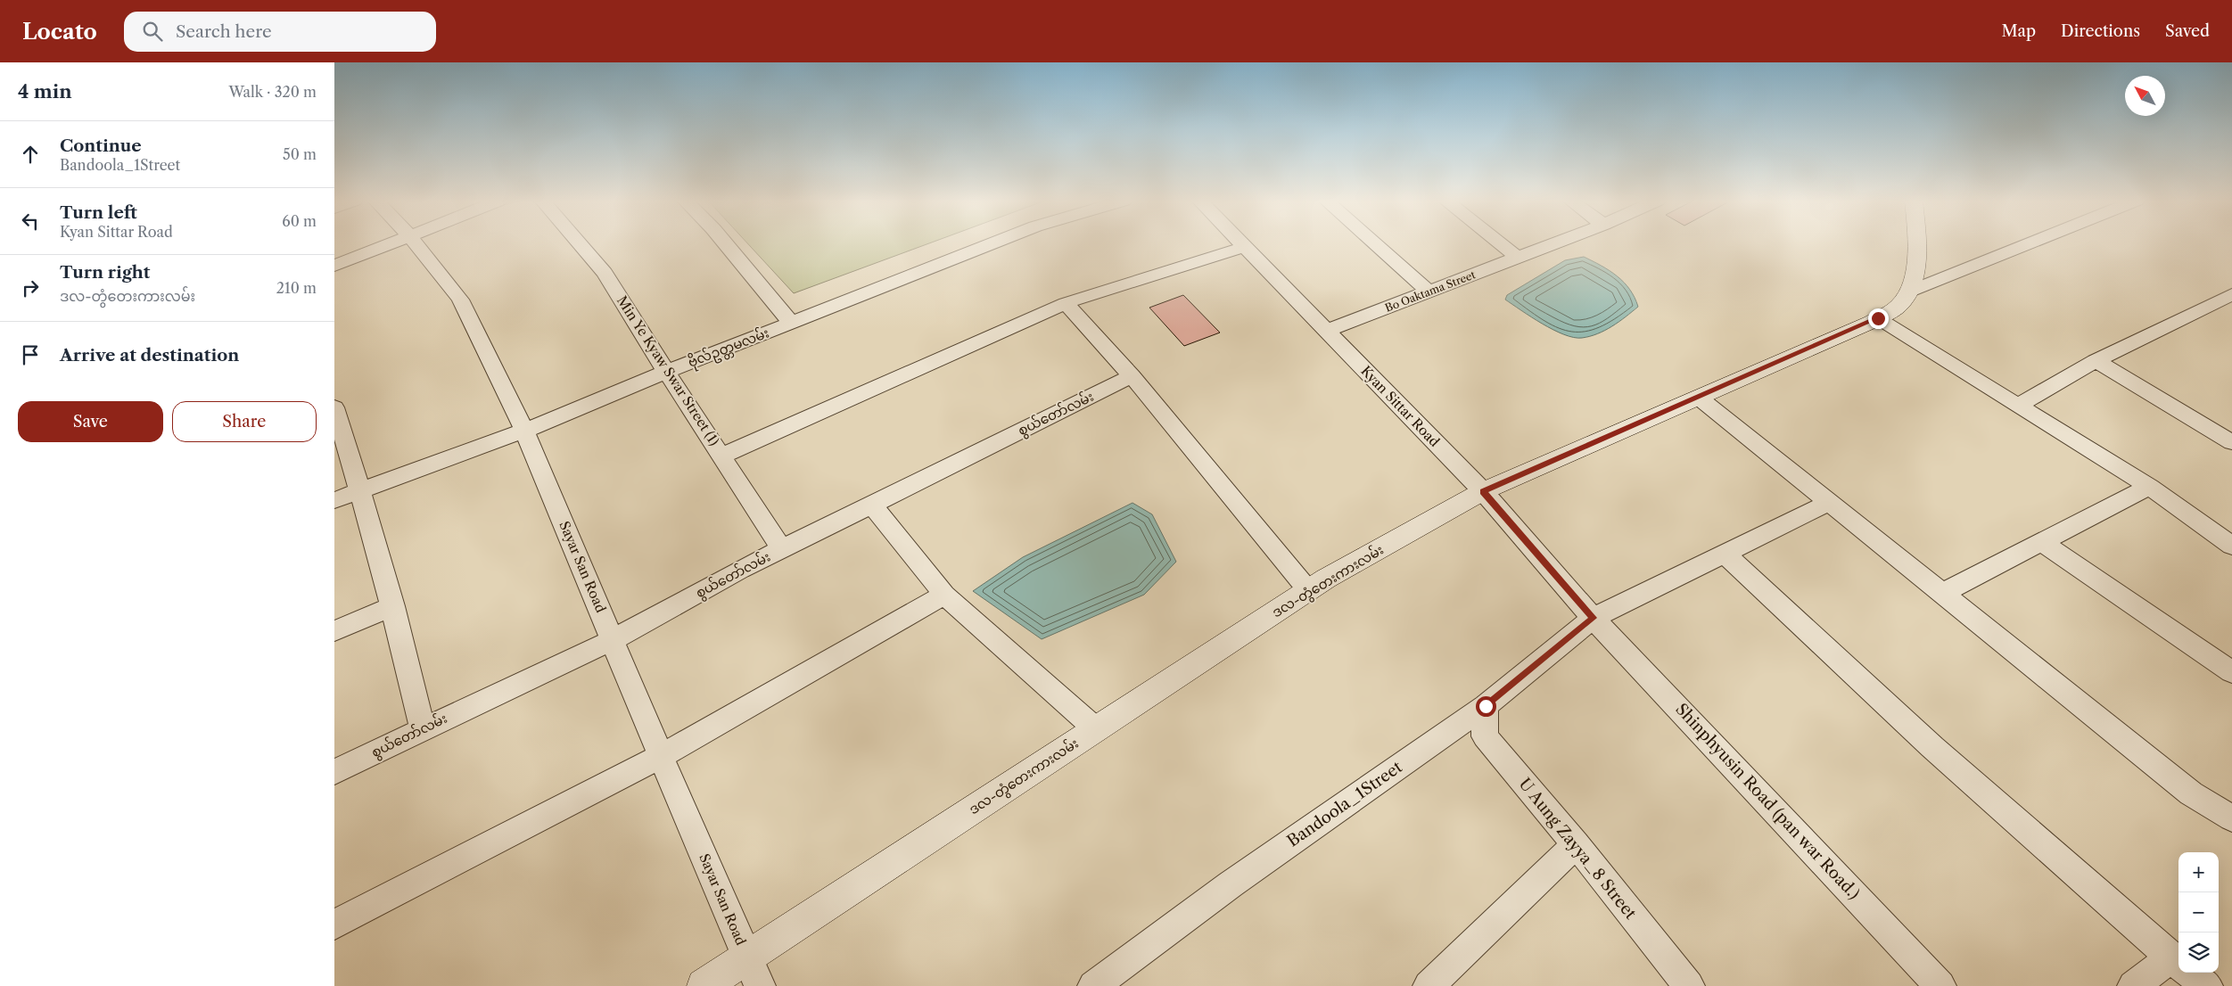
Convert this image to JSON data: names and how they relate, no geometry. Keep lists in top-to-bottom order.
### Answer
{
  "streets": {
    "main road": ["ဒလ-တွံတေးကားလမ်း"],
    "street": [
      "Bo Oaktama Street",
      "ဗိုလ်ဥတ္တမလမ်း",
      "Min Ye Kyaw Swar Street (1)",
      "Kyan Sittar Road",
      "စွယ်တော်လမ်း",
      "Sayar San Road",
      "Shinphyusin Road (pan war Road.)",
      "Bandoola_1Street",
      "U Aung Zayya_8 Street"
    ]
  },
  "crossings": [
    ["Bo Oaktama Street", "Kyan Sittar Road"],
    ["ဗိုလ်ဥတ္တမလမ်း", "Min Ye Kyaw Swar Street (1)"],
    ["ဗိုလ်ဥတ္တမလမ်း", "Sayar San Road"],
    ["Min Ye Kyaw Swar Street (1)", "စွယ်တော်လမ်း"],
    ["Kyan Sittar Road", "ဒလ-တွံတေးကားလမ်း"],
    ["Kyan Sittar Road", "Shinphyusin Road (pan war Road.)"],
    ["Kyan Sittar Road", "Bandoola_1Street"],
    ["စွယ်တော်လမ်း", "Sayar San Road"],
    ["Sayar San Road", "ဒလ-တွံတေးကားလမ်း"],
    ["Shinphyusin Road (pan war Road.)", "Bandoola_1Street"],
    ["Bandoola_1Street", "U Aung Zayya_8 Street"]
  ],
  "north": "top left",
  "page": {
    "header": "Locato",
    "search": "Search here",
    "nav": ["Map", "Directions", "Saved"],
    "heading": ["4 min", "Walk · 320 m"],
    "list": [
      ["Continue", "Bandoola_1Street", "50 m"],
      ["Turn left", "Kyan Sittar Road", "60 m"],
      ["Turn right", "ဒလ-တွံတေးကားလမ်း", "210 m"],
      "Arrive at destination"
    ],
    "buttons": ["Save", "Share"],
    "map_buttons": ["+", "−"]
  }
}
